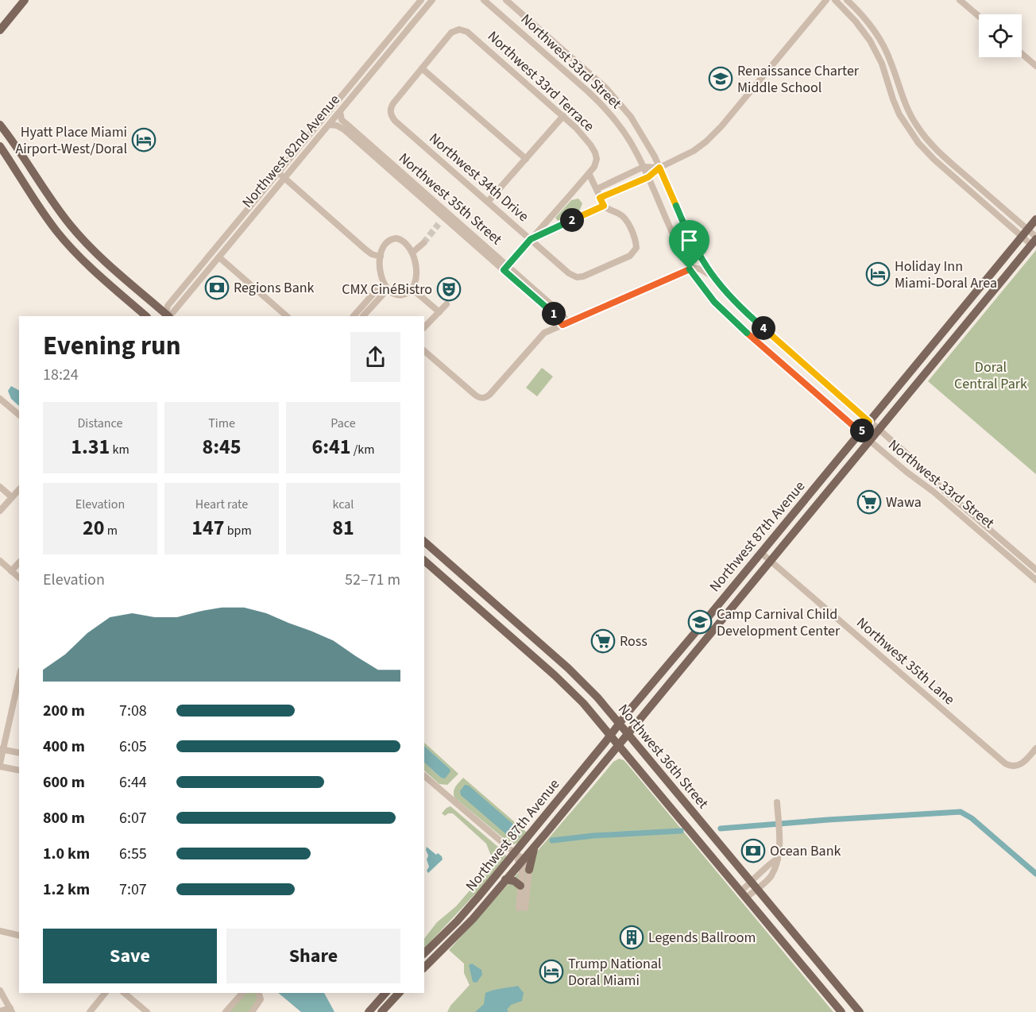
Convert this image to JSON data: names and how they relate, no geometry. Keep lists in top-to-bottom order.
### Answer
{
  "streets": {
    "main road": ["Northwest 87th Avenue", "Northwest 36th Street"],
    "street": [
      "Northwest 33rd Street",
      "Northwest 33rd Terrace",
      "Northwest 82nd Avenue",
      "Northwest 34th Drive",
      "Northwest 35th Street",
      "Northwest 35th Lane"
    ]
  },
  "crossings": [
    ["Northwest 33rd Street", "Northwest 87th Avenue"],
    ["Northwest 33rd Terrace", "Northwest 34th Drive"],
    ["Northwest 82nd Avenue", "Northwest 35th Street"],
    ["Northwest 87th Avenue", "Northwest 35th Lane"],
    ["Northwest 87th Avenue", "Northwest 36th Street"]
  ],
  "parks": ["Doral Central Park"],
  "places": {
    "school or university": ["Renaissance Charter Middle School", "Camp Carnival Child Development Center"],
    "hotel": ["Hyatt Place Miami Airport-West/Doral", "Holiday Inn Miami-Doral Area", "Trump National Doral Miami"],
    "bank": ["Regions Bank", "Ocean Bank"],
    "theatre": ["CMX CinéBistro"],
    "supermarket": ["Wawa", "Ross"],
    "building": ["Legends Ballroom"]
  },
  "page": {
    "pins": [
      "2",
      "1",
      "4",
      "5"
    ],
    "heading": ["Evening run", "18:24"],
    "stats": [
      ["Distance", "1.31 km"],
      ["Time", "8:45"],
      ["Pace", "6:41 /km"],
      ["Elevation", "20 m"],
      ["Heart rate", "147 bpm"],
      ["kcal", "81"]
    ],
    "chart": ["Elevation", "52–71 m"],
    "list": [
      {
        "name": "200 m",
        "note": "7:08"
      },
      {
        "name": "400 m",
        "note": "6:05"
      },
      {
        "name": "600 m",
        "note": "6:44"
      },
      {
        "name": "800 m",
        "note": "6:07"
      },
      {
        "name": "1.0 km",
        "note": "6:55"
      },
      {
        "name": "1.2 km",
        "note": "7:07"
      }
    ],
    "buttons": ["Save", "Share"]
  }
}
